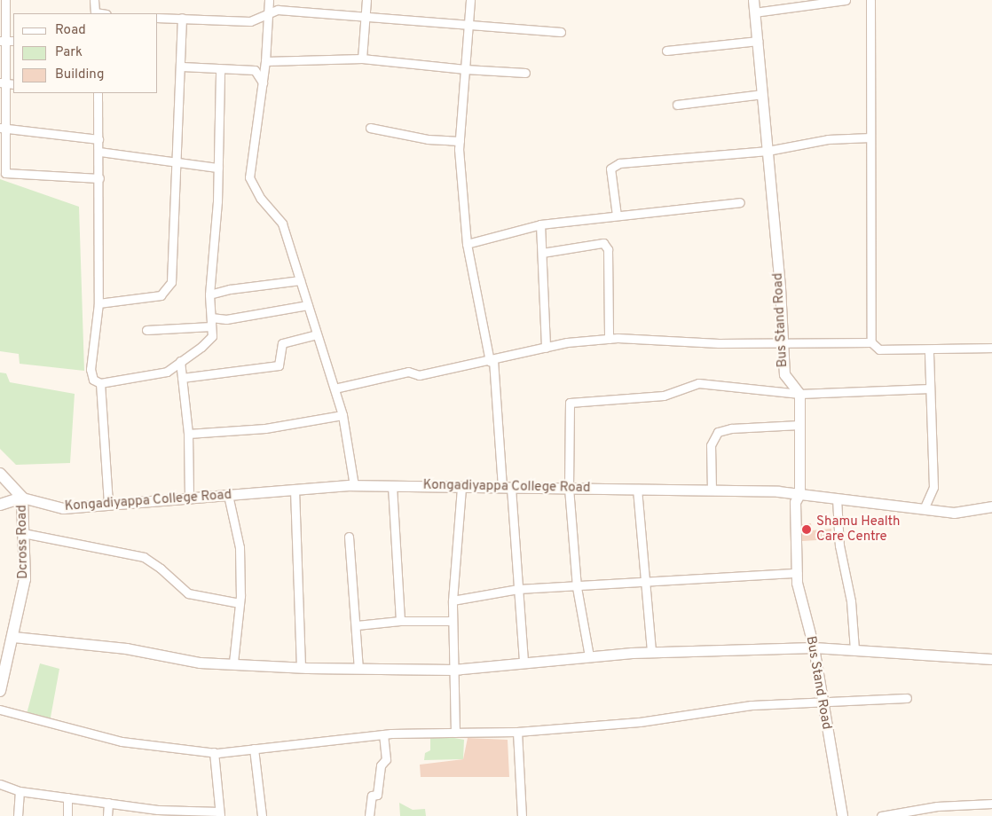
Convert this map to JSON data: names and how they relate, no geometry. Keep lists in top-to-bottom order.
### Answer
{
  "streets": {
    "main road": ["Dcross Road"],
    "street": ["Bus Stand Road", "Kongadiyappa College Road"]
  },
  "crossings": [
    ["Bus Stand Road", "Kongadiyappa College Road"],
    ["Kongadiyappa College Road", "Dcross Road"]
  ],
  "places": ["Shamu Health Care Centre"],
  "legend": ["Road", "Park", "Building"]
}
